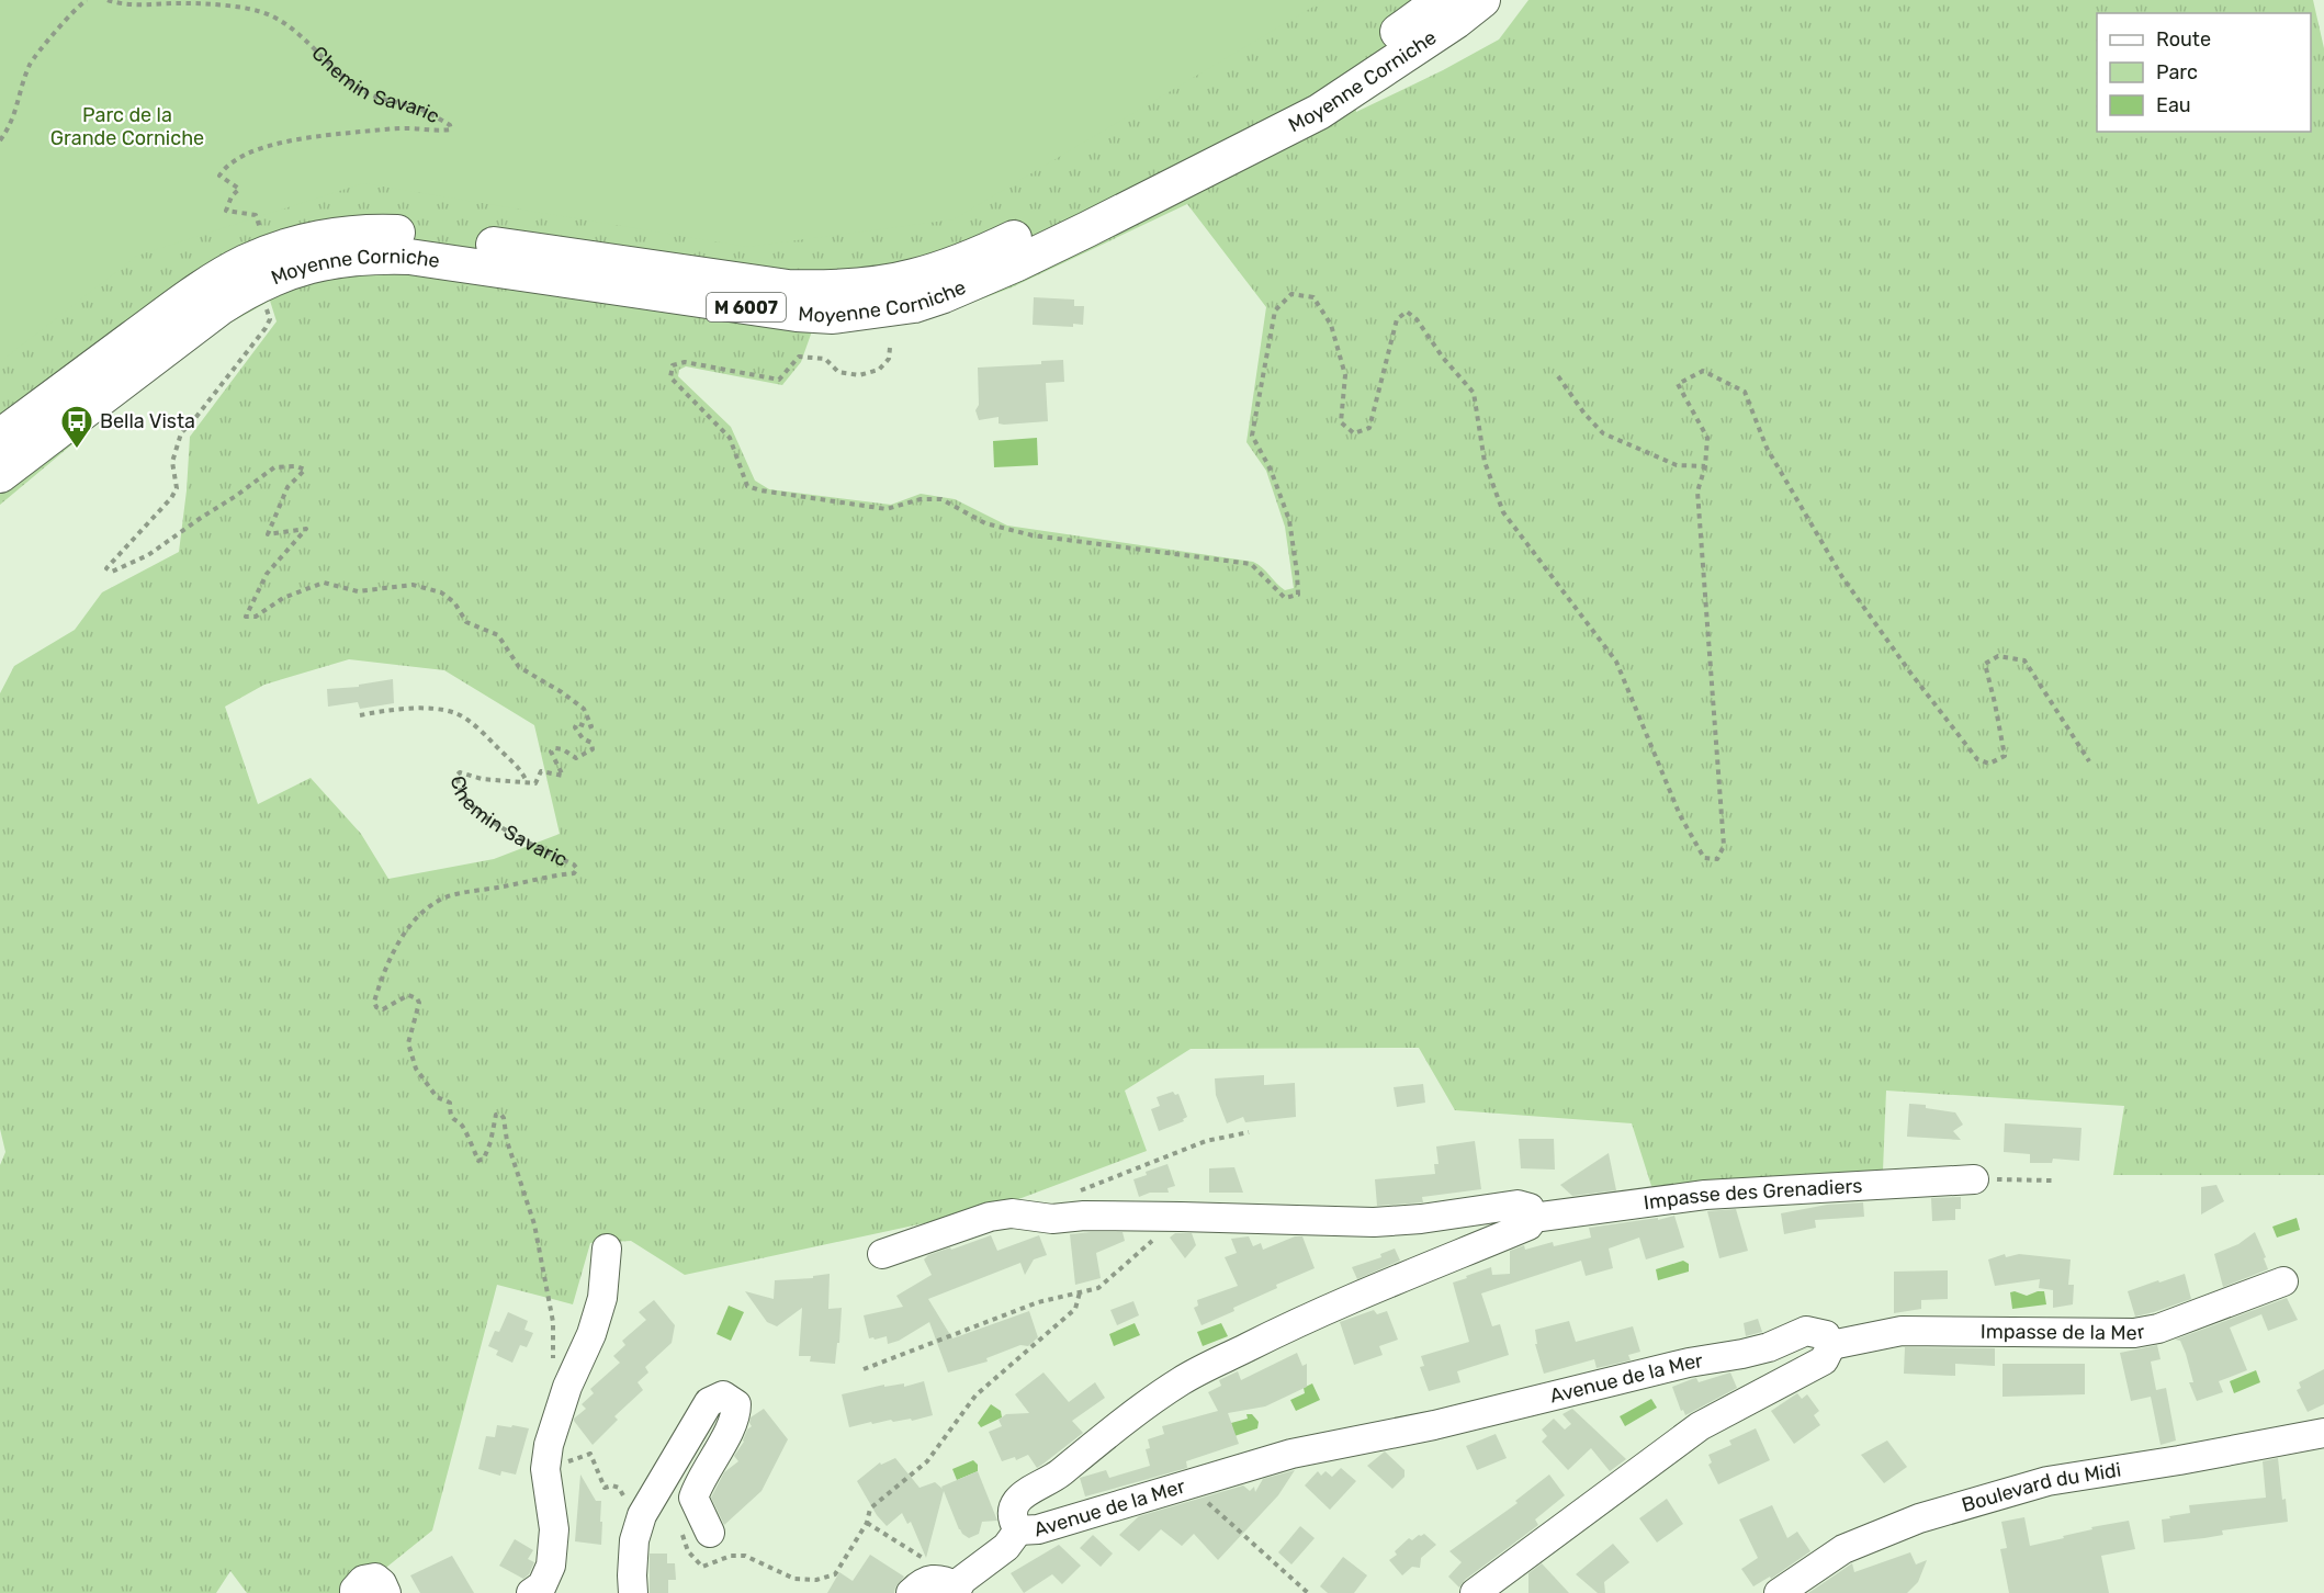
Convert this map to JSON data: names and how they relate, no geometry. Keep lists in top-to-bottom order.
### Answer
{
  "streets": {
    "main road": ["Moyenne Corniche", "M 6007"],
    "street": [
      "Impasse des Grenadiers",
      "Impasse de la Mer",
      "Avenue de la Mer",
      "Boulevard du Midi"
    ],
    "path": ["Chemin Savaric"]
  },
  "crossings": [
    ["Impasse des Grenadiers", "Avenue de la Mer"],
    ["Impasse de la Mer", "Avenue de la Mer"]
  ],
  "parks": ["Parc de la Grande Corniche"],
  "places": {
    "bus stop": ["Bella Vista"]
  },
  "legend": ["Route", "Parc", "Eau"]
}
